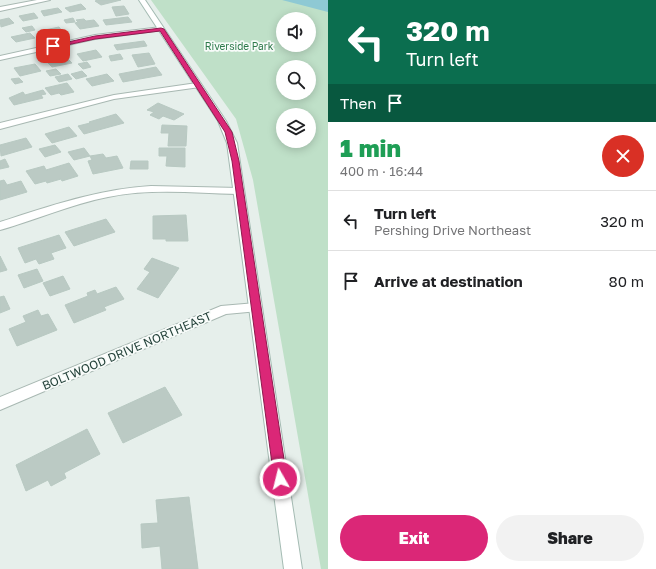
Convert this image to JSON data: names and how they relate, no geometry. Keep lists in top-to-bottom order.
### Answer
{
  "streets": {
    "street": ["BOLTWOOD DRIVE NORTHEAST"]
  },
  "parks": ["Riverside Park"],
  "page": {
    "turn": ["320 m", "Turn left"],
    "then": "Then",
    "heading": ["1 min", "400 m · 16:44"],
    "list": [
      {
        "name": "Turn left",
        "note": "Pershing Drive Northeast",
        "value": "320 m"
      },
      {
        "name": "Arrive at destination",
        "value": "80 m"
      }
    ],
    "buttons": ["Exit", "Share"]
  }
}
